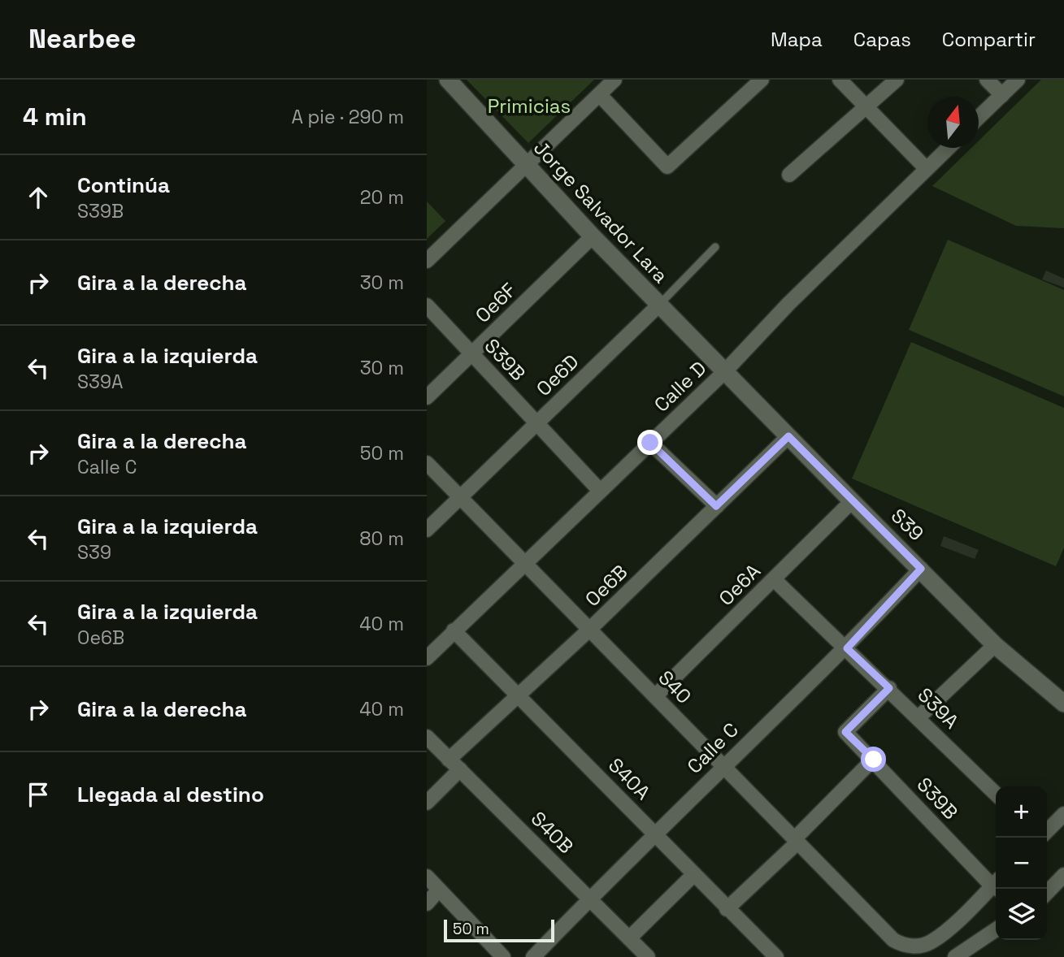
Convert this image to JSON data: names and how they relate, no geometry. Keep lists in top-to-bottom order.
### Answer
{
  "streets": {
    "street": [
      "Jorge Salvador Lara",
      "Oe6F",
      "S39B",
      "Oe6D",
      "Calle D",
      "S39",
      "Oe6A",
      "Oe6B",
      "S40",
      "S39A",
      "Calle C",
      "S40A",
      "S40B"
    ]
  },
  "crossings": [
    ["Jorge Salvador Lara", "Oe6F"],
    ["Jorge Salvador Lara", "Oe6D"],
    ["Jorge Salvador Lara", "Calle D"],
    ["Jorge Salvador Lara", "S39"],
    ["Oe6F", "S39B"],
    ["S39B", "Oe6D"],
    ["S39B", "Calle D"],
    ["S39B", "S39A"],
    ["Oe6D", "S40"],
    ["Calle D", "S39"],
    ["Calle D", "S40"],
    ["Calle D", "S40A"],
    ["S39", "Oe6A"],
    ["S39", "Oe6B"],
    ["S39", "Calle C"],
    ["Oe6A", "S40"],
    ["Oe6A", "S39A"],
    ["Oe6B", "S40"],
    ["Oe6B", "S40A"],
    ["Oe6B", "S40B"],
    ["S40", "Calle C"],
    ["S39A", "Calle C"],
    ["Calle C", "S40A"],
    ["Calle C", "S40B"]
  ],
  "parks": ["Primicias"],
  "scale_bar": "50 m",
  "north": "top",
  "page": {
    "header": "Nearbee",
    "nav": ["Mapa", "Capas", "Compartir"],
    "heading": ["4 min", "A pie · 290 m"],
    "list": [
      ["Continúa", "S39B", "20 m"],
      ["Gira a la derecha", "30 m"],
      ["Gira a la izquierda", "S39A", "30 m"],
      ["Gira a la derecha", "Calle C", "50 m"],
      ["Gira a la izquierda", "S39", "80 m"],
      ["Gira a la izquierda", "Oe6B", "40 m"],
      ["Gira a la derecha", "40 m"],
      "Llegada al destino"
    ],
    "map_buttons": ["+", "−"],
    "scale": "50 m"
  }
}
